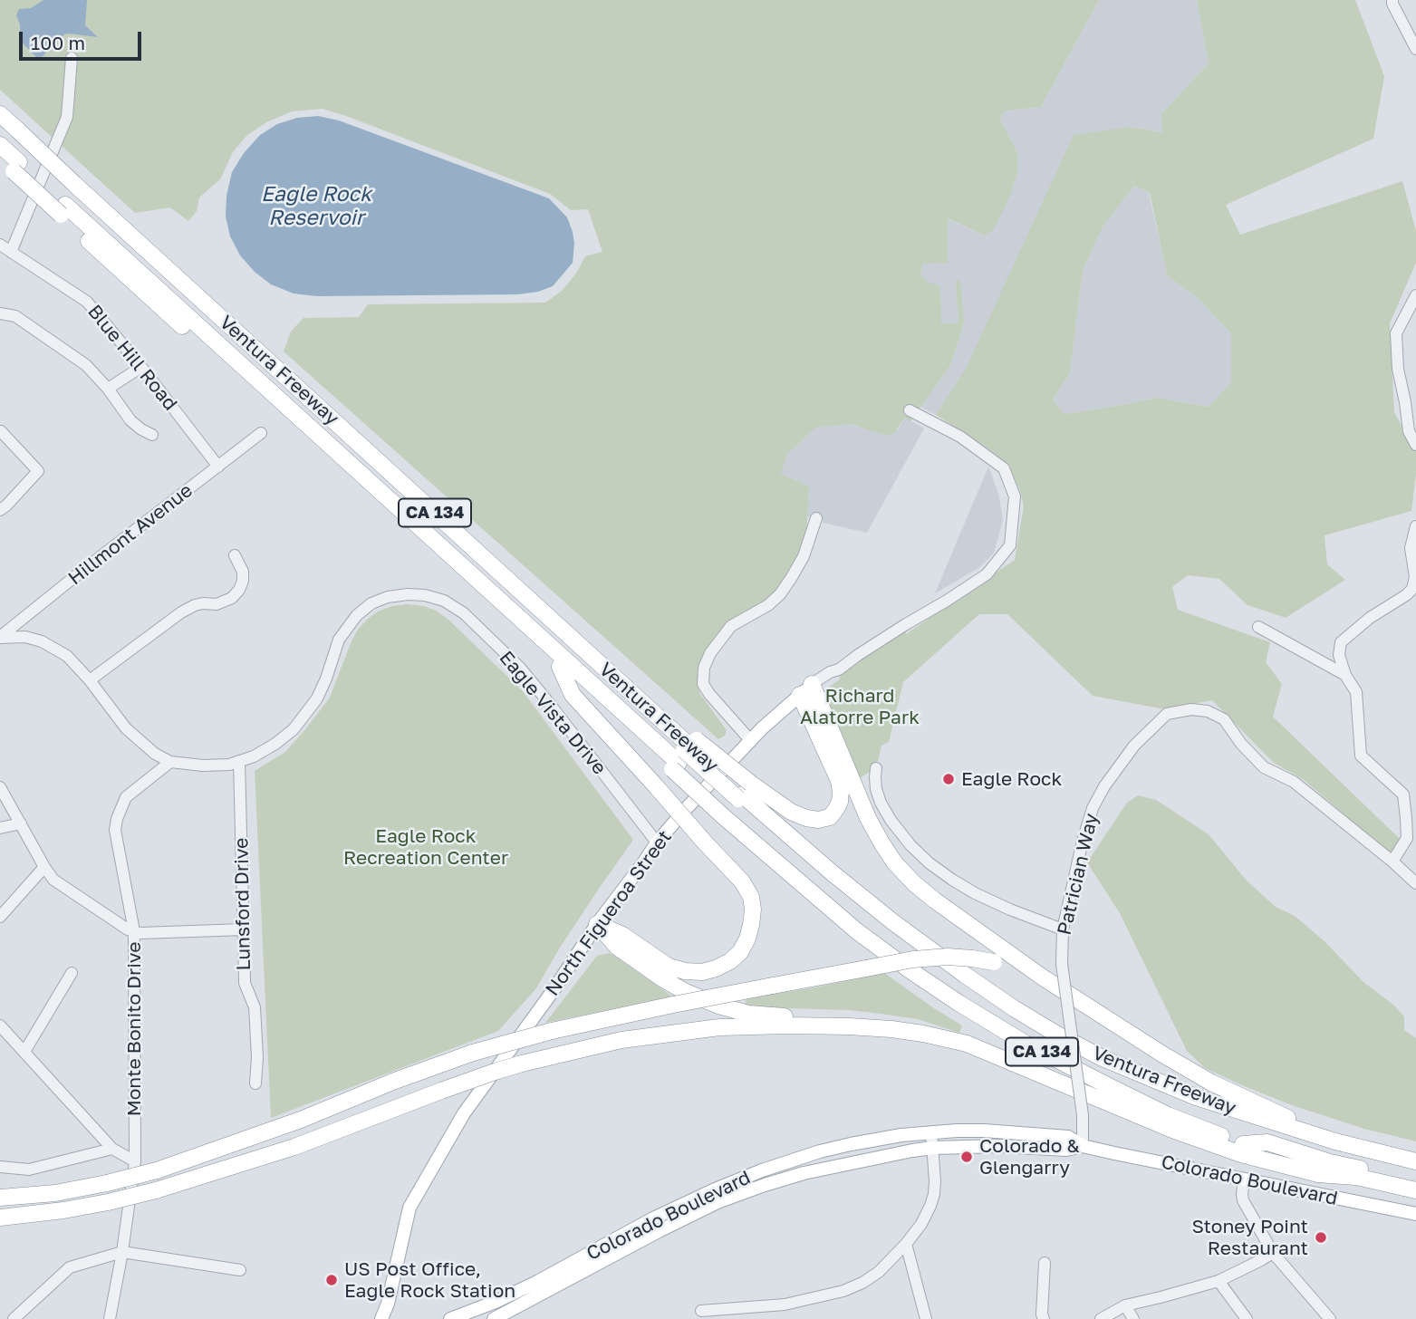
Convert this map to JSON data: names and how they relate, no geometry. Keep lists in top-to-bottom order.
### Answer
{
  "streets": {
    "highway": ["Ventura Freeway", "CA 134"],
    "main road": ["North Figueroa Street", "Colorado Boulevard"],
    "street": [
      "Blue Hill Road",
      "Hillmont Avenue",
      "Eagle Vista Drive",
      "Patrician Way",
      "Lunsford Drive",
      "Monte Bonito Drive"
    ]
  },
  "crossings": [
    ["Blue Hill Road", "Hillmont Avenue"],
    ["Hillmont Avenue", "Eagle Vista Drive"],
    ["Eagle Vista Drive", "Lunsford Drive"],
    ["Eagle Vista Drive", "North Figueroa Street"],
    ["Eagle Vista Drive", "Monte Bonito Drive"],
    ["Patrician Way", "Colorado Boulevard"]
  ],
  "water": ["Eagle Rock Reservoir"],
  "parks": ["Richard Alatorre Park", "Eagle Rock Recreation Center"],
  "places": [
    "Eagle Rock",
    "Colorado & Glengarry",
    "Stoney Point Restaurant",
    "US Post Office, Eagle Rock Station"
  ],
  "scale_bar": "100 m"
}
